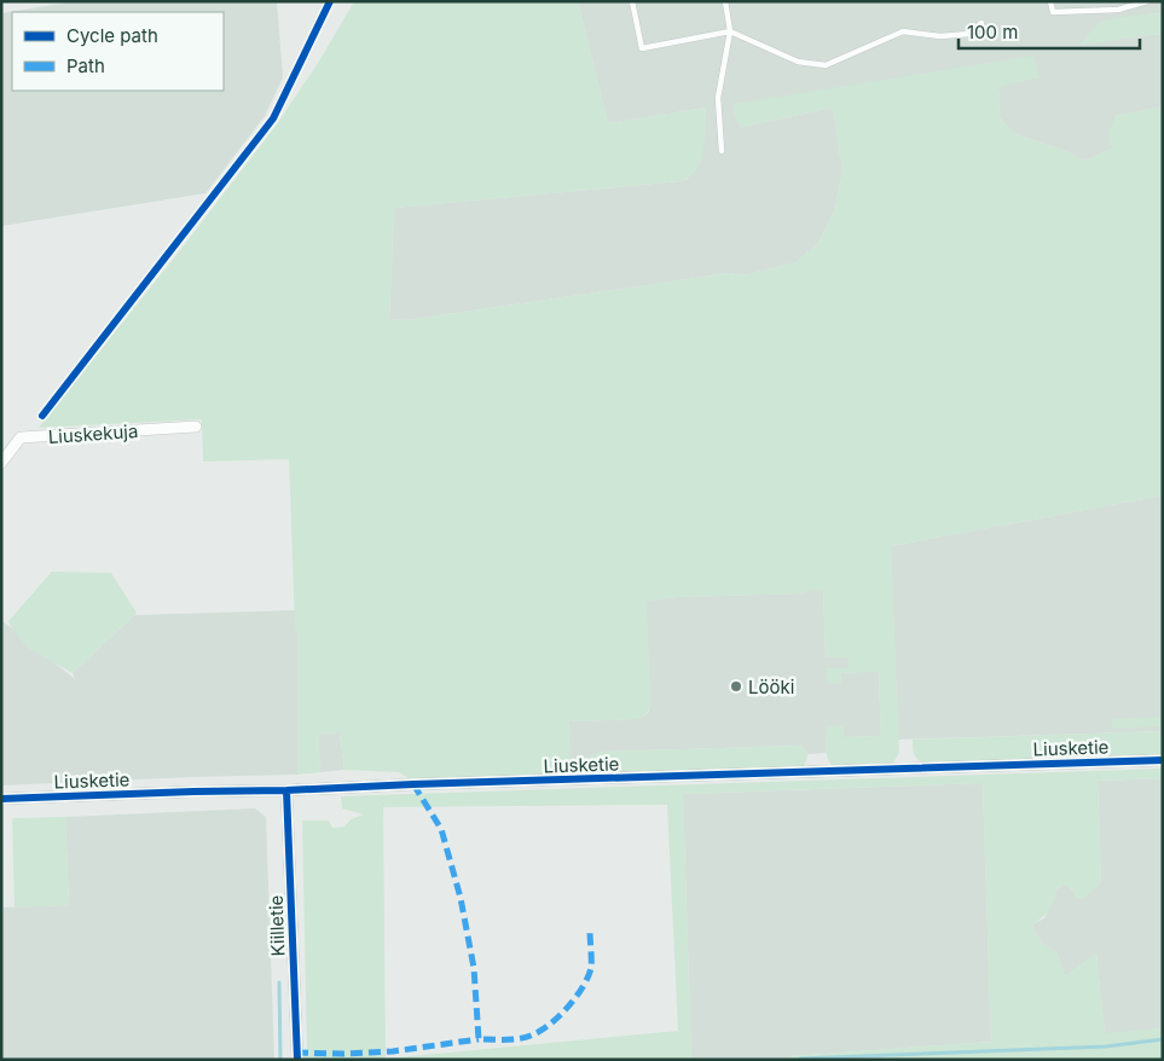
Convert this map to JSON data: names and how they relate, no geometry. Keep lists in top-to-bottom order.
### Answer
{
  "streets": {
    "street": ["Liuskekuja", "Liusketie", "Kiilletie"]
  },
  "crossings": [
    ["Liusketie", "Kiilletie"]
  ],
  "places": ["Lööki"],
  "legend": ["Cycle path", "Path"],
  "scale_bar": "100 m"
}
